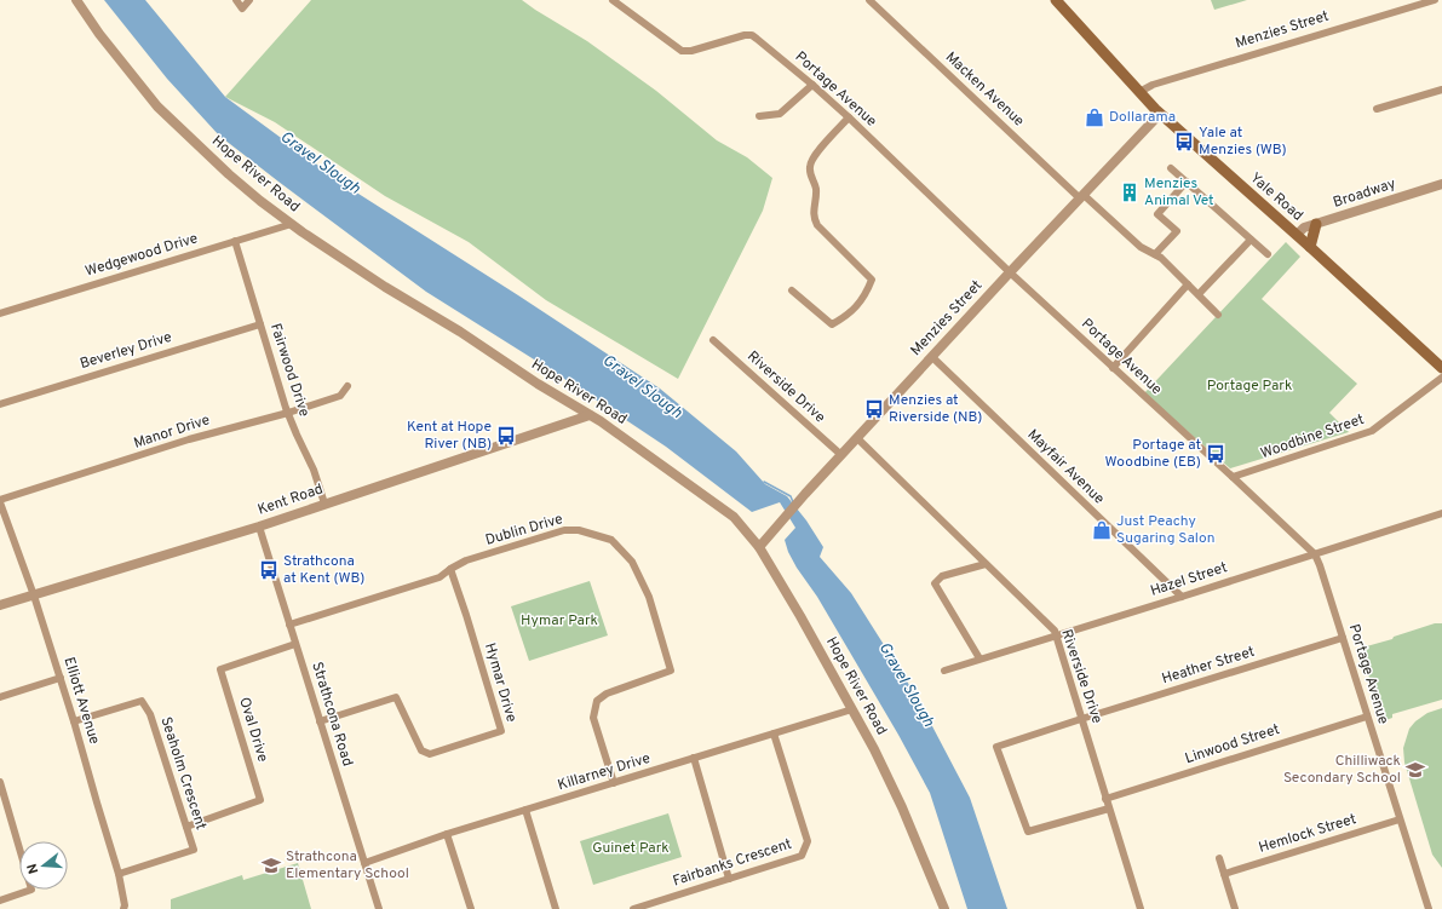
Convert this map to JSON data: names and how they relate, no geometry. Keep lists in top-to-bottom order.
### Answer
{
  "streets": {
    "main road": ["Yale Road"],
    "street": [
      "Menzies Street",
      "Portage Avenue",
      "Macken Avenue",
      "Hope River Road",
      "Broadway",
      "Wedgewood Drive",
      "Beverley Drive",
      "Fairwood Drive",
      "Riverside Drive",
      "Manor Drive",
      "Woodbine Street",
      "Mayfair Avenue",
      "Kent Road",
      "Dublin Drive",
      "Hazel Street",
      "Heather Street",
      "Hymar Drive",
      "Elliott Avenue",
      "Strathcona Road",
      "Oval Drive",
      "Linwood Street",
      "Killarney Drive",
      "Seaholm Crescent",
      "Hemlock Street",
      "Fairbanks Crescent"
    ]
  },
  "crossings": [
    ["Menzies Street", "Portage Avenue"],
    ["Menzies Street", "Macken Avenue"],
    ["Menzies Street", "Hope River Road"],
    ["Menzies Street", "Yale Road"],
    ["Menzies Street", "Riverside Drive"],
    ["Menzies Street", "Mayfair Avenue"],
    ["Portage Avenue", "Woodbine Street"],
    ["Portage Avenue", "Hazel Street"],
    ["Portage Avenue", "Heather Street"],
    ["Portage Avenue", "Linwood Street"],
    ["Portage Avenue", "Hemlock Street"],
    ["Hope River Road", "Wedgewood Drive"],
    ["Hope River Road", "Kent Road"],
    ["Hope River Road", "Killarney Drive"],
    ["Broadway", "Yale Road"],
    ["Wedgewood Drive", "Fairwood Drive"],
    ["Beverley Drive", "Fairwood Drive"],
    ["Fairwood Drive", "Manor Drive"],
    ["Fairwood Drive", "Kent Road"],
    ["Riverside Drive", "Hazel Street"],
    ["Riverside Drive", "Heather Street"],
    ["Riverside Drive", "Linwood Street"],
    ["Manor Drive", "Elliott Avenue"],
    ["Mayfair Avenue", "Hazel Street"],
    ["Kent Road", "Elliott Avenue"],
    ["Kent Road", "Strathcona Road"],
    ["Dublin Drive", "Hymar Drive"],
    ["Dublin Drive", "Strathcona Road"],
    ["Dublin Drive", "Killarney Drive"],
    ["Hymar Drive", "Strathcona Road"],
    ["Elliott Avenue", "Seaholm Crescent"],
    ["Strathcona Road", "Oval Drive"],
    ["Strathcona Road", "Killarney Drive"],
    ["Oval Drive", "Seaholm Crescent"],
    ["Killarney Drive", "Fairbanks Crescent"]
  ],
  "water": ["Gravel Slough"],
  "parks": ["Portage Park", "Hymar Park", "Guinet Park"],
  "places": {
    "shop": ["Dollarama", "Just Peachy Sugaring Salon"],
    "bus stop": [
      "Yale at Menzies (WB)",
      "Menzies at Riverside (NB)",
      "Kent at Hope River (NB)",
      "Portage at Woodbine (EB)",
      "Strathcona at Kent (WB)"
    ],
    "building": ["Menzies Animal Vet"],
    "school or university": ["Chilliwack Secondary School", "Strathcona Elementary School"]
  },
  "north": "left"
}
